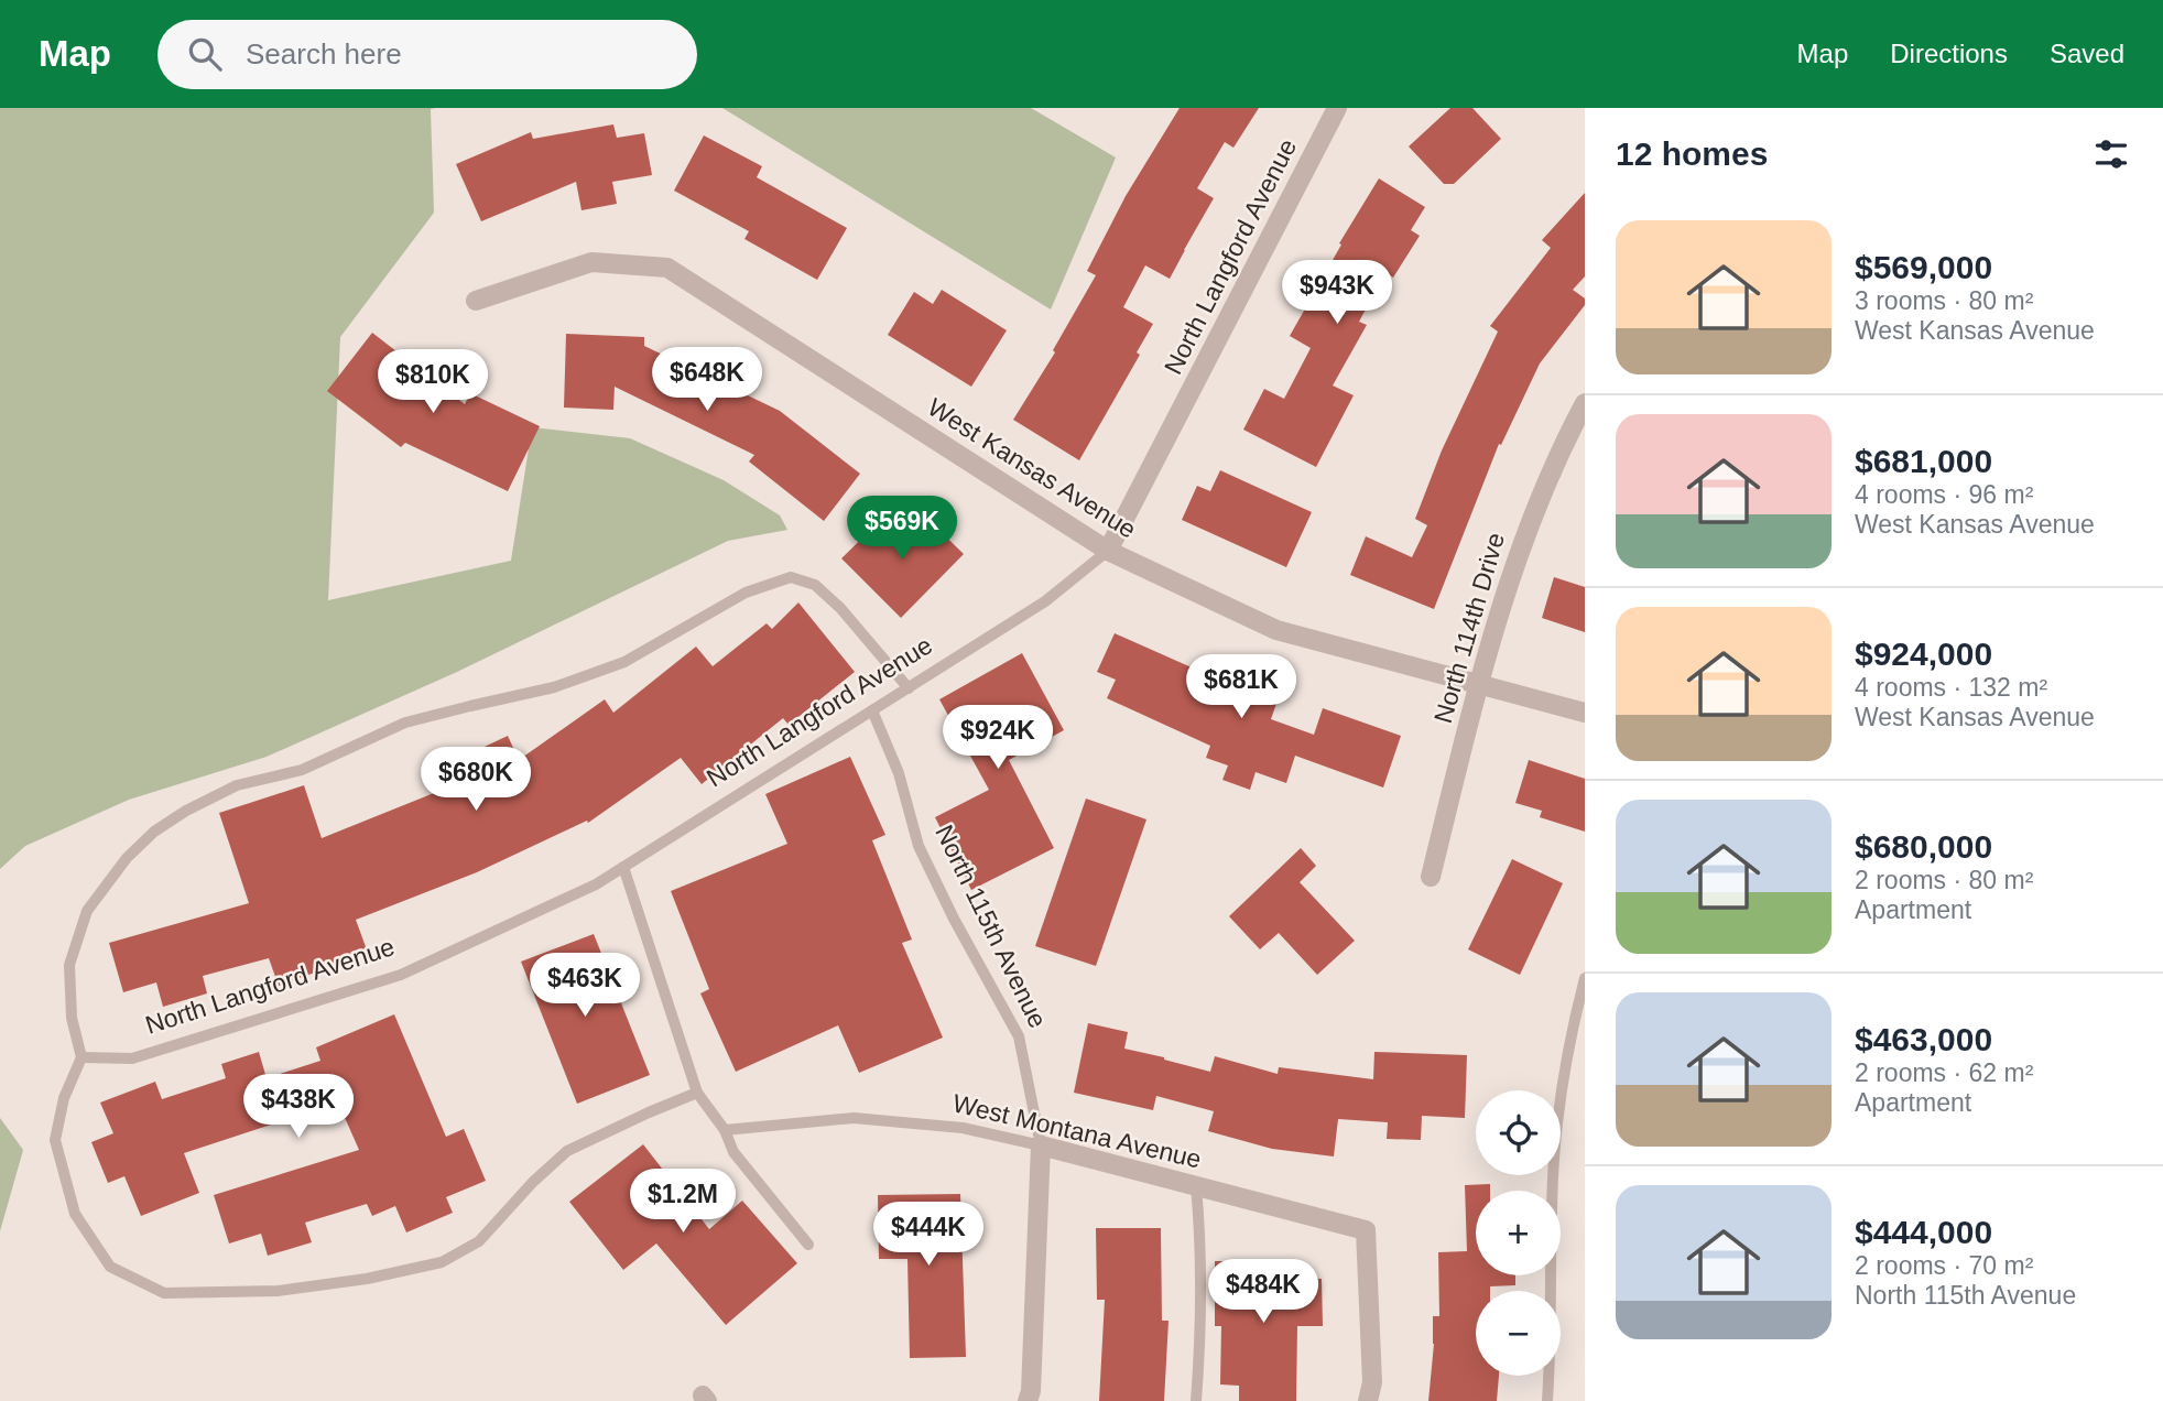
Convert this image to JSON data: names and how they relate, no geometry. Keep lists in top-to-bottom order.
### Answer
{
  "streets": {
    "street": [
      "North Langford Avenue",
      "West Kansas Avenue",
      "North 114th Drive",
      "North 115th Avenue",
      "West Montana Avenue"
    ]
  },
  "crossings": [
    ["North Langford Avenue", "West Kansas Avenue"],
    ["North Langford Avenue", "North 115th Avenue"],
    ["West Kansas Avenue", "North 114th Drive"],
    ["North 115th Avenue", "West Montana Avenue"]
  ],
  "page": {
    "header": "Map",
    "search": "Search here",
    "nav": ["Map", "Directions", "Saved"],
    "heading": "12 homes",
    "list": [
      {
        "name": "$569,000",
        "note": "3 rooms · 80 m² · West Kansas Avenue"
      },
      {
        "name": "$681,000",
        "note": "4 rooms · 96 m² · West Kansas Avenue"
      },
      {
        "name": "$924,000",
        "note": "4 rooms · 132 m² · West Kansas Avenue"
      },
      {
        "name": "$680,000",
        "note": "2 rooms · 80 m² · Apartment"
      },
      {
        "name": "$463,000",
        "note": "2 rooms · 62 m² · Apartment"
      },
      {
        "name": "$444,000",
        "note": "2 rooms · 70 m² · North 115th Avenue"
      }
    ],
    "price": [
      "$943K",
      "$648K",
      "$810K",
      "$569K",
      "$681K",
      "$924K",
      "$680K",
      "$463K",
      "$438K",
      "$1.2M",
      "$444K",
      "$484K"
    ],
    "map_buttons": ["+", "−"]
  }
}
